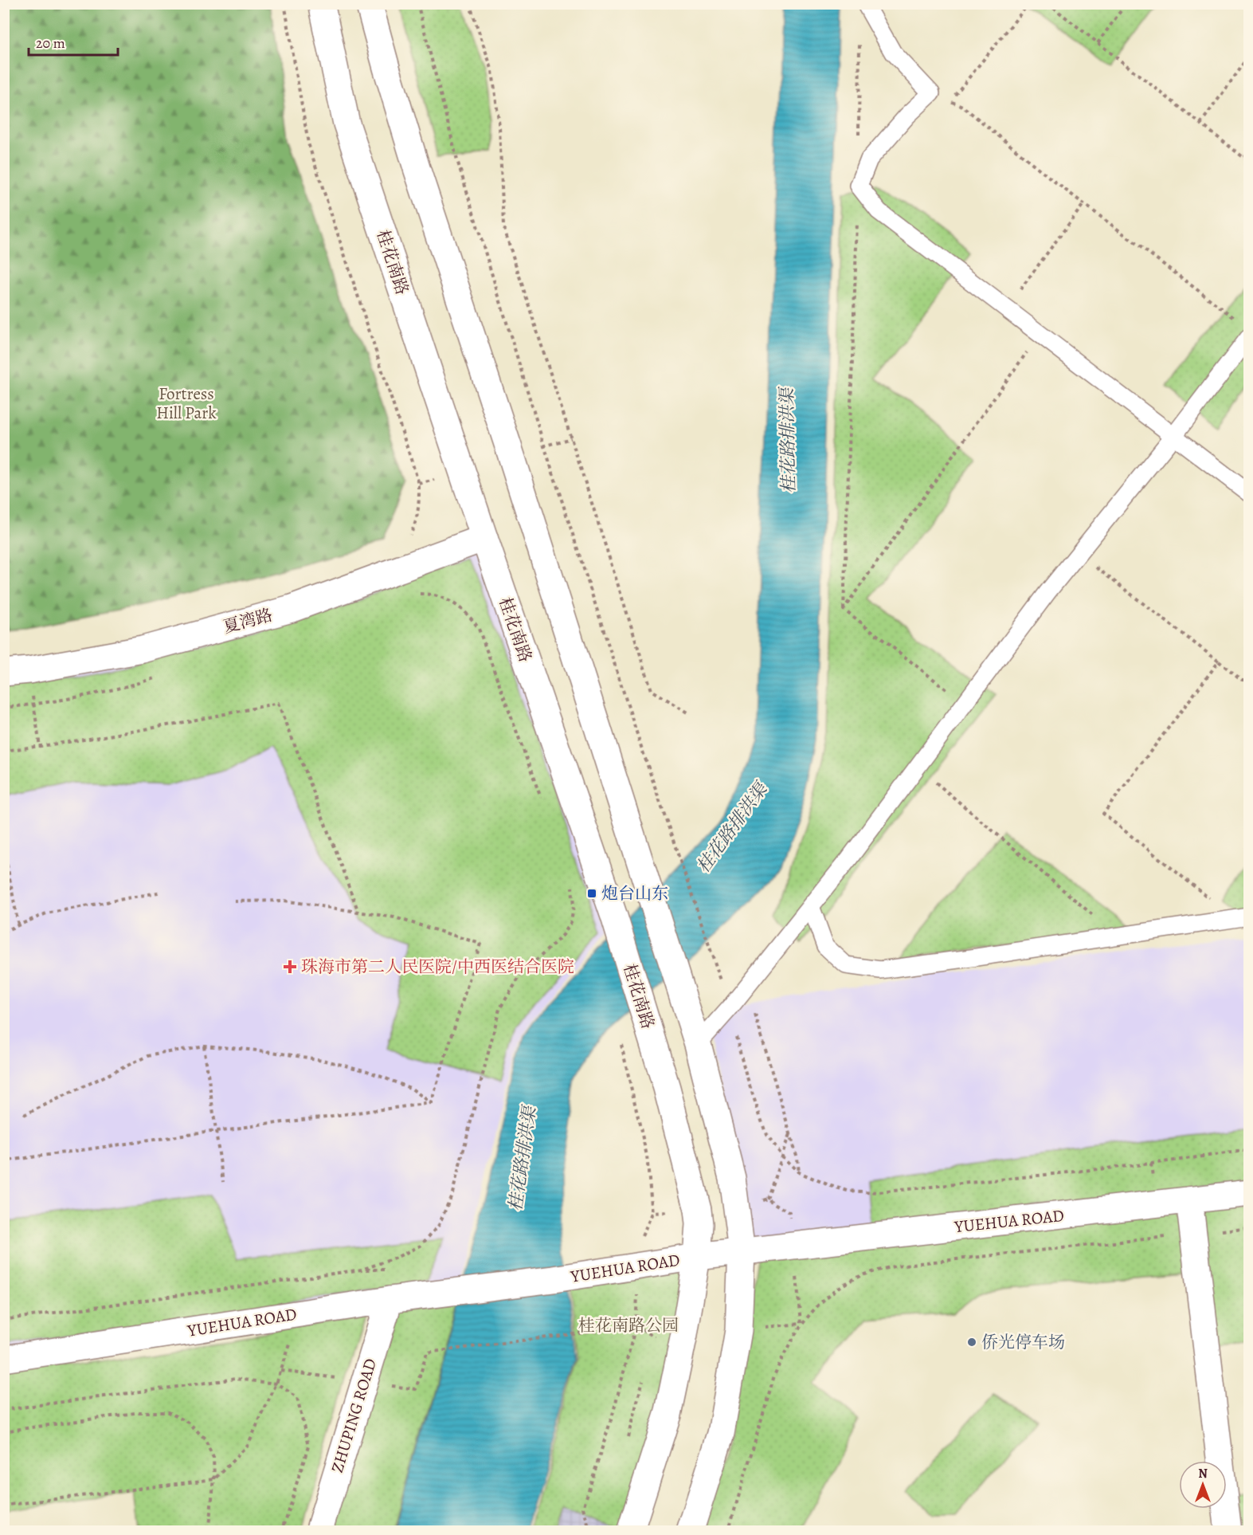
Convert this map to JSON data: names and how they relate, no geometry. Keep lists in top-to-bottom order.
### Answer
{
  "streets": {
    "main road": [
      "桂花南路",
      "夏湾路",
      "YUEHUA ROAD",
      "ZHUPING ROAD"
    ]
  },
  "crossings": [
    ["桂花南路", "夏湾路"],
    ["桂花南路", "YUEHUA ROAD"],
    ["YUEHUA ROAD", "ZHUPING ROAD"]
  ],
  "water": ["桂花路排洪渠"],
  "parks": ["Fortress Hill Park", "桂花南路公园"],
  "places": {
    "transit": ["炮台山东"],
    "health": ["珠海市第二人民医院/中西医结合医院"],
    "other": ["侨光停车场"]
  },
  "scale_bar": "20 m",
  "north": "top"
}
